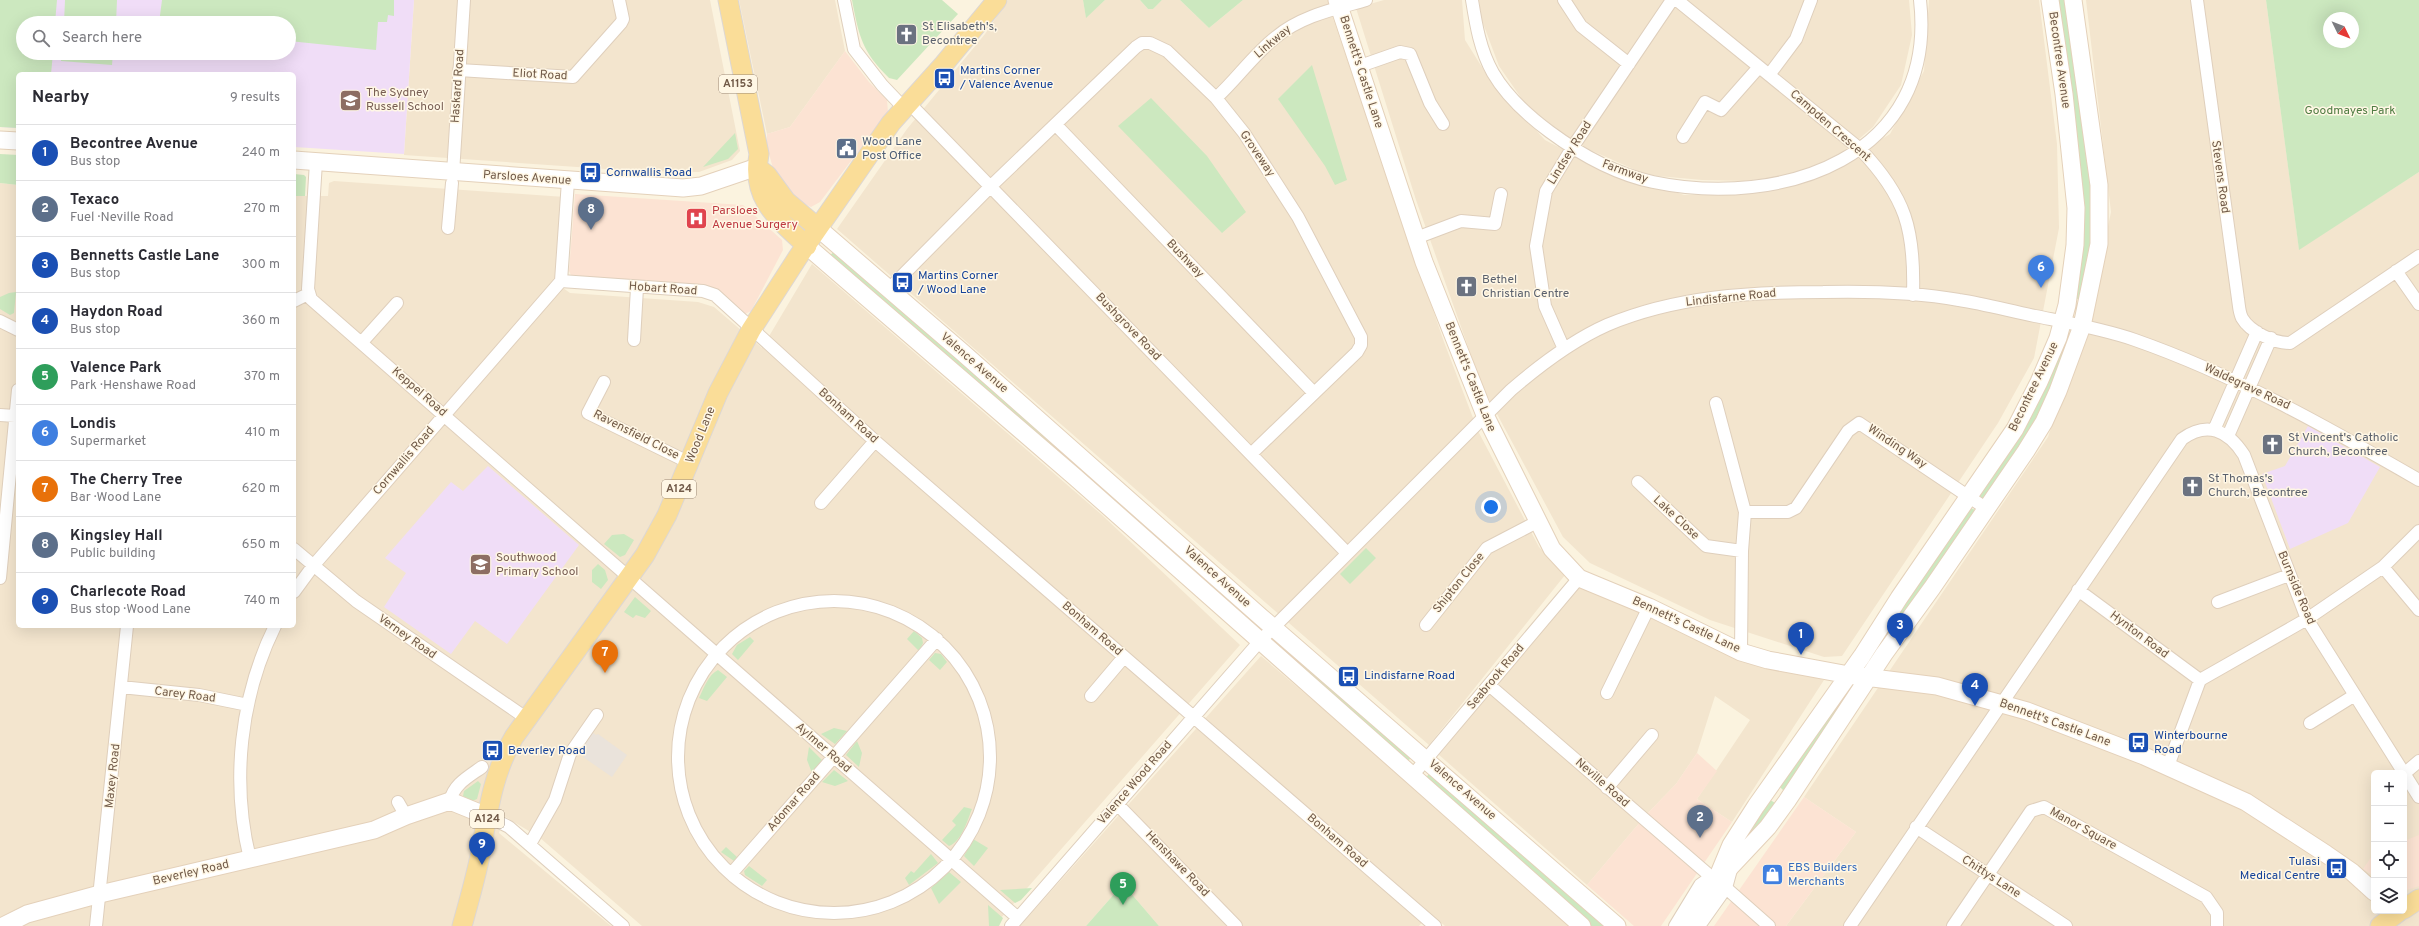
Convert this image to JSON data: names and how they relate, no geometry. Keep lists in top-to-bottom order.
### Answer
{
  "streets": {
    "main road": ["A1153", "Wood Lane", "A124"],
    "street": [
      "Linkway",
      "Becontree Avenue",
      "Bennett's Castle Lane",
      "Eliot Road",
      "Haskard Road",
      "Campden Crescent",
      "Lindsey Road",
      "Groveway",
      "Farmway",
      "Stevens Road",
      "Parsloes Avenue",
      "Bushway",
      "Hobart Road",
      "Lindisfarne Road",
      "Bushgrove Road",
      "Valence Avenue",
      "Waldegrave Road",
      "Keppel Road",
      "Bonham Road",
      "Ravensfield Close",
      "Winding Way",
      "Cornwallis Road",
      "Lake Close",
      "Shipton Close",
      "Burnside Road",
      "Hynton Road",
      "Verney Road",
      "Seabrook Road",
      "Carey Road",
      "Aylmer Road",
      "Maxey Road",
      "Valence Wood Road",
      "Neville Road",
      "Adomar Road",
      "Manor Square",
      "Henshawe Road",
      "Beverley Road",
      "Chittys Lane"
    ]
  },
  "crossings": [
    ["Linkway", "Bennett's Castle Lane"],
    ["Linkway", "Groveway"],
    ["Becontree Avenue", "Bennett's Castle Lane"],
    ["Becontree Avenue", "Lindisfarne Road"],
    ["Becontree Avenue", "Waldegrave Road"],
    ["Becontree Avenue", "Winding Way"],
    ["Becontree Avenue", "Neville Road"],
    ["Bennett's Castle Lane", "Lindisfarne Road"],
    ["Bennett's Castle Lane", "Shipton Close"],
    ["Bennett's Castle Lane", "Seabrook Road"],
    ["Eliot Road", "Haskard Road"],
    ["A1153", "Parsloes Avenue"],
    ["A1153", "Valence Avenue"],
    ["A1153", "Wood Lane"],
    ["Haskard Road", "Parsloes Avenue"],
    ["Campden Crescent", "Farmway"],
    ["Campden Crescent", "Lindisfarne Road"],
    ["Lindsey Road", "Farmway"],
    ["Lindsey Road", "Lindisfarne Road"],
    ["Groveway", "Bushway"],
    ["Groveway", "Bushgrove Road"],
    ["Groveway", "Valence Avenue"],
    ["Hobart Road", "Bonham Road"],
    ["Hobart Road", "Wood Lane"],
    ["Hobart Road", "Cornwallis Road"],
    ["Lindisfarne Road", "Bushgrove Road"],
    ["Lindisfarne Road", "Valence Avenue"],
    ["Lindisfarne Road", "Waldegrave Road"],
    ["Lindisfarne Road", "Valence Wood Road"],
    ["Bushgrove Road", "Wood Lane"],
    ["Valence Avenue", "Wood Lane"],
    ["Valence Avenue", "Seabrook Road"],
    ["Valence Avenue", "Valence Wood Road"],
    ["Keppel Road", "Wood Lane"],
    ["Keppel Road", "Cornwallis Road"],
    ["Keppel Road", "Aylmer Road"],
    ["Bonham Road", "Wood Lane"],
    ["Bonham Road", "Valence Wood Road"],
    ["Ravensfield Close", "Wood Lane"],
    ["Wood Lane", "Verney Road"],
    ["Wood Lane", "Aylmer Road"],
    ["Cornwallis Road", "Verney Road"],
    ["Seabrook Road", "Neville Road"],
    ["Carey Road", "Maxey Road"],
    ["Aylmer Road", "Valence Wood Road"],
    ["Aylmer Road", "Adomar Road"],
    ["Maxey Road", "Beverley Road"],
    ["Valence Wood Road", "Henshawe Road"],
    ["Manor Square", "Chittys Lane"]
  ],
  "parks": ["Goodmayes Park"],
  "places": {
    "church": [
      "St Elisabeth's, Becontree",
      "Bethel Christian Centre",
      "St Vincent's Catholic Church, Becontree",
      "St Thomas's Church, Becontree"
    ],
    "bus stop": [
      "Martins Corner / Valence Avenue",
      "Cornwallis Road",
      "Martins Corner / Wood Lane",
      "Lindisfarne Road",
      "Winterbourne Road",
      "Beverley Road",
      "Tulasi Medical Centre"
    ],
    "school or university": ["The Sydney Russell School", "Southwood Primary School"],
    "public building": ["Wood Lane Post Office"],
    "hospital": ["Parsloes Avenue Surgery"],
    "shop": ["EBS Builders Merchants"]
  },
  "north": "bottom right",
  "page": {
    "search": "Search here",
    "heading": ["Nearby", "9 results"],
    "list": [
      {
        "mark": "1",
        "name": "Becontree Avenue",
        "note": "Bus stop",
        "value": "240 m"
      },
      {
        "mark": "2",
        "name": "Texaco",
        "note": "Fuel · Neville Road",
        "value": "270 m"
      },
      {
        "mark": "3",
        "name": "Bennetts Castle Lane",
        "note": "Bus stop",
        "value": "300 m"
      },
      {
        "mark": "4",
        "name": "Haydon Road",
        "note": "Bus stop",
        "value": "360 m"
      },
      {
        "mark": "5",
        "name": "Valence Park",
        "note": "Park · Henshawe Road",
        "value": "370 m"
      },
      {
        "mark": "6",
        "name": "Londis",
        "note": "Supermarket",
        "value": "410 m"
      },
      {
        "mark": "7",
        "name": "The Cherry Tree",
        "note": "Bar · Wood Lane",
        "value": "620 m"
      },
      {
        "mark": "8",
        "name": "Kingsley Hall",
        "note": "Public building",
        "value": "650 m"
      },
      {
        "mark": "9",
        "name": "Charlecote Road",
        "note": "Bus stop · Wood Lane",
        "value": "740 m"
      }
    ],
    "pins": [
      "8",
      "6",
      "3",
      "1",
      "7",
      "4",
      "2",
      "9",
      "5"
    ],
    "map_buttons": ["+", "−"]
  }
}
